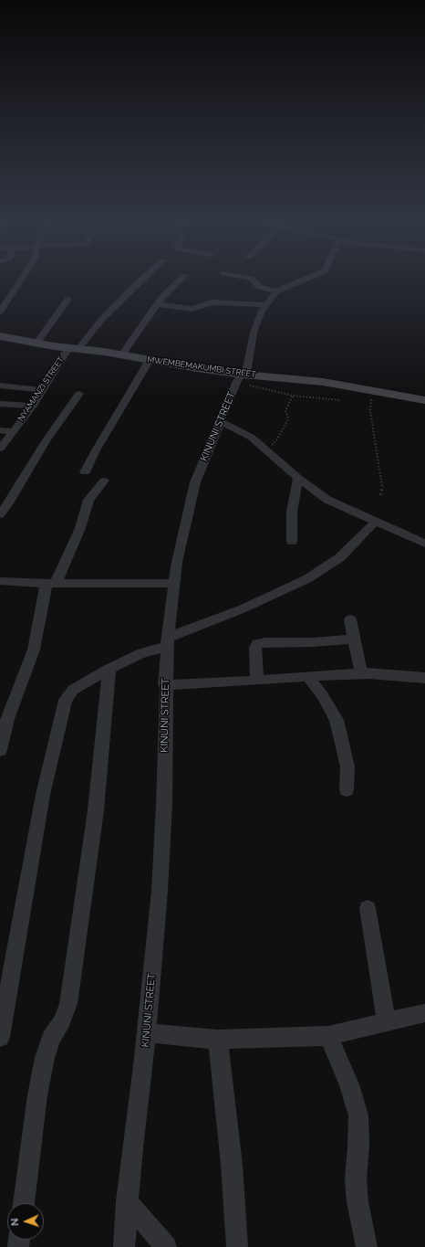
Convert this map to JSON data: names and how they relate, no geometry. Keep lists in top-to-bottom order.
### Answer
{
  "streets": {
    "street": ["MWEMBEMAKUMBI STREET", "NYAMANZI STREET", "KINUNI STREET"]
  },
  "crossings": [
    ["MWEMBEMAKUMBI STREET", "NYAMANZI STREET"],
    ["MWEMBEMAKUMBI STREET", "KINUNI STREET"]
  ],
  "north": "left"
}
